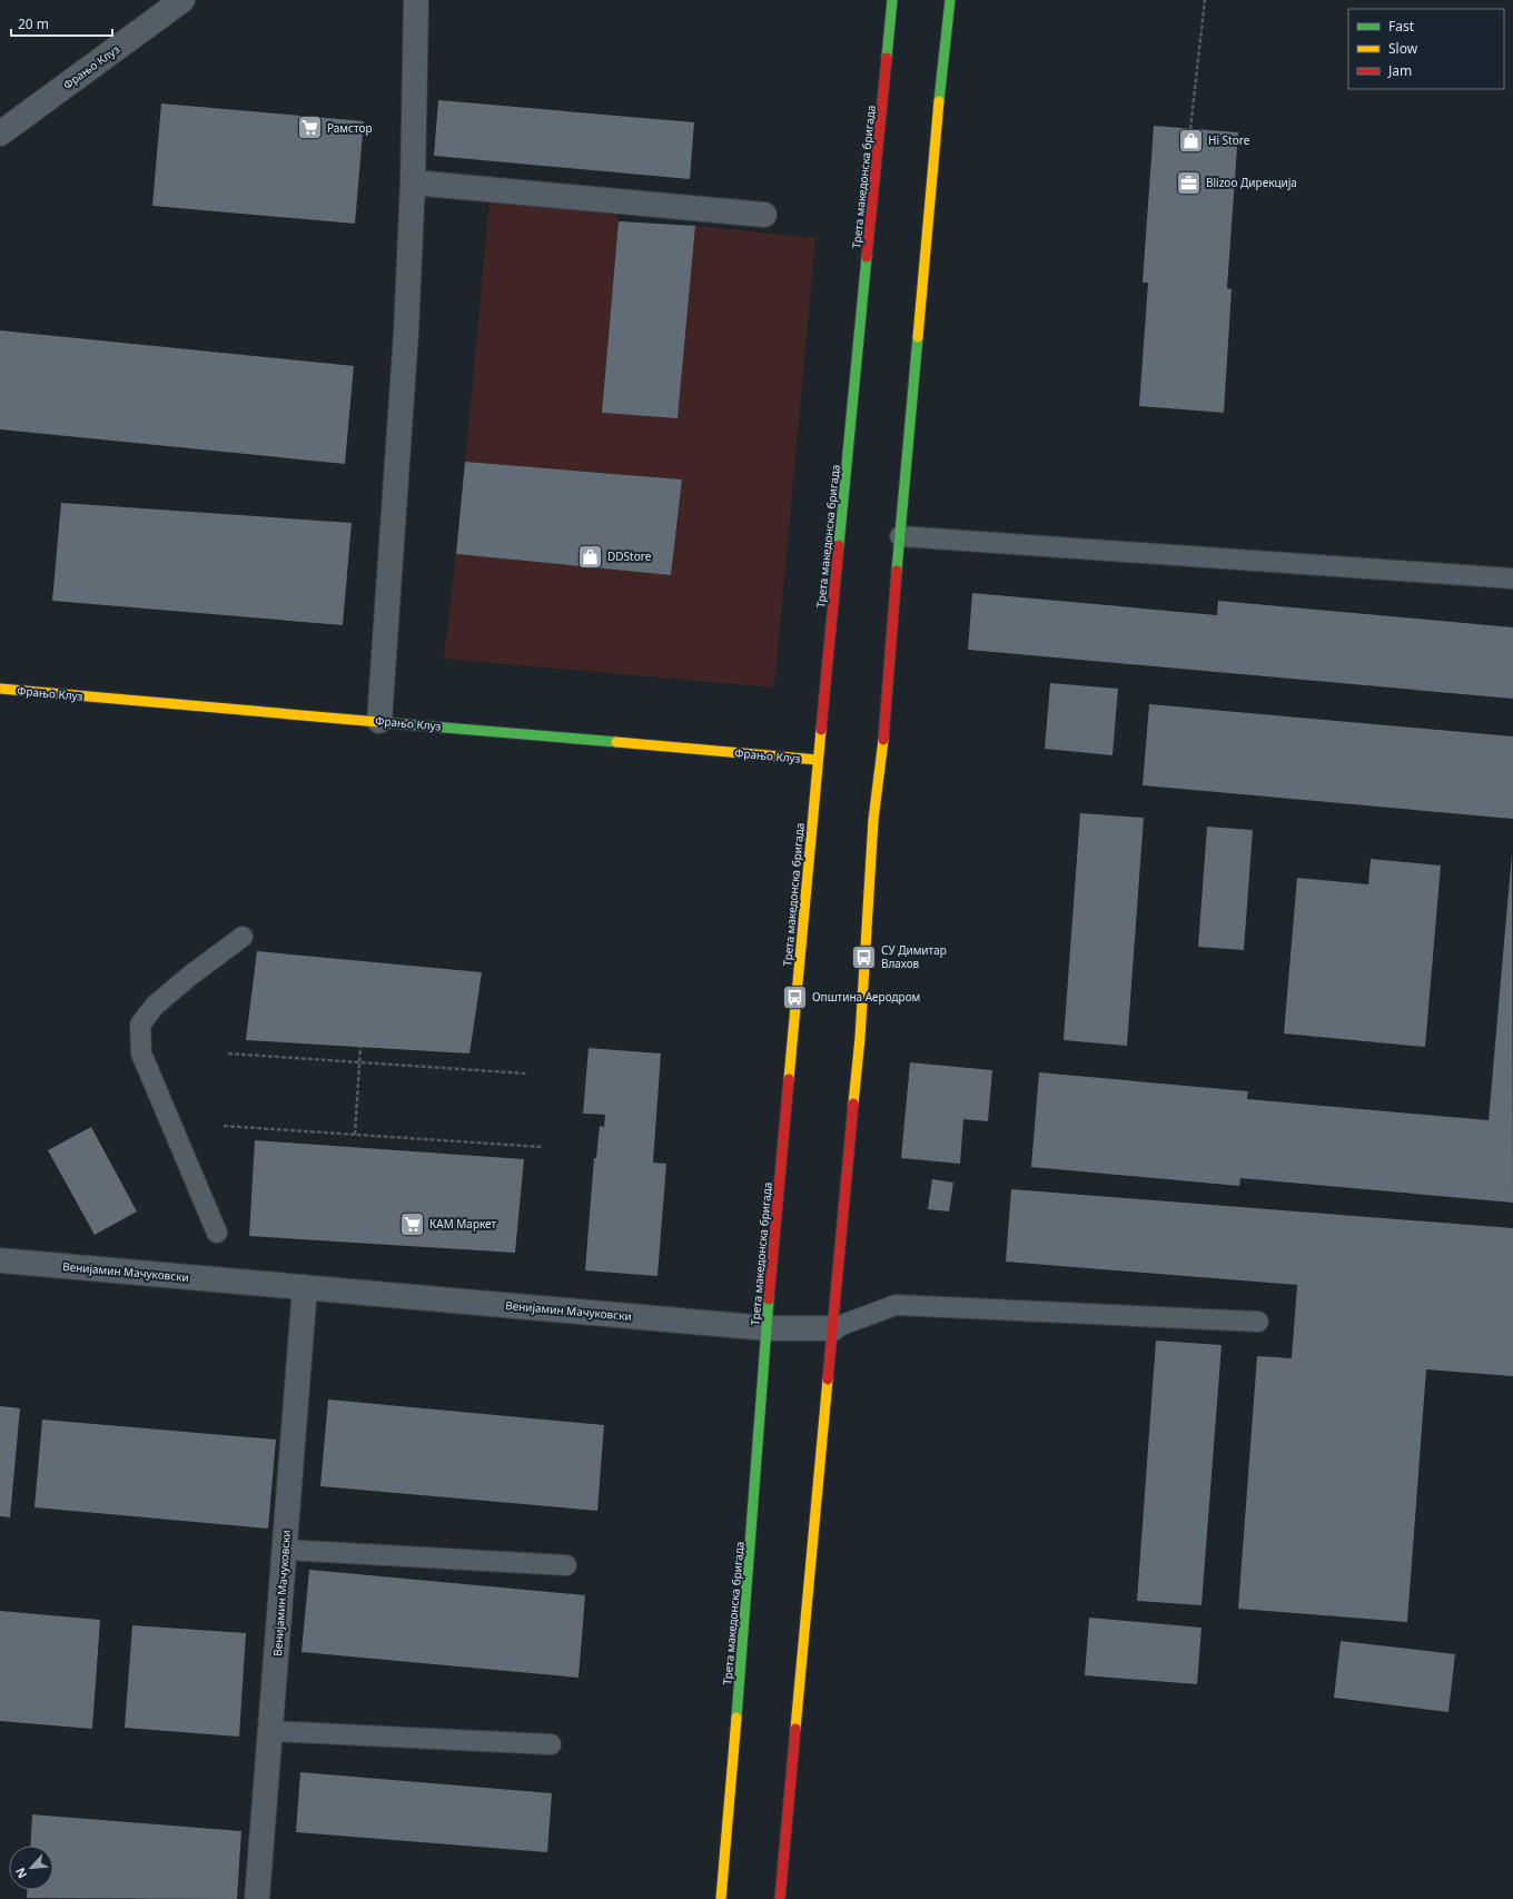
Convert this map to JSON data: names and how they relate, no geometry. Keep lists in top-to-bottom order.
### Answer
{
  "streets": {
    "street": ["Фрањо Клуз", "Трета македонска бригада", "Венијамин Мачуковски"]
  },
  "crossings": [
    ["Фрањо Клуз", "Трета македонска бригада"],
    ["Трета македонска бригада", "Венијамин Мачуковски"]
  ],
  "places": {
    "supermarket": ["Рамстор", "КАМ Маркет"],
    "shop": ["Hi Store", "DDStore"],
    "office": ["Blizoo Дирекција"],
    "bus stop": ["СУ Димитар Влахов", "Општина Аеродром"]
  },
  "legend": ["Fast", "Slow", "Jam"],
  "scale_bar": "20 m",
  "north": "bottom left"
}
